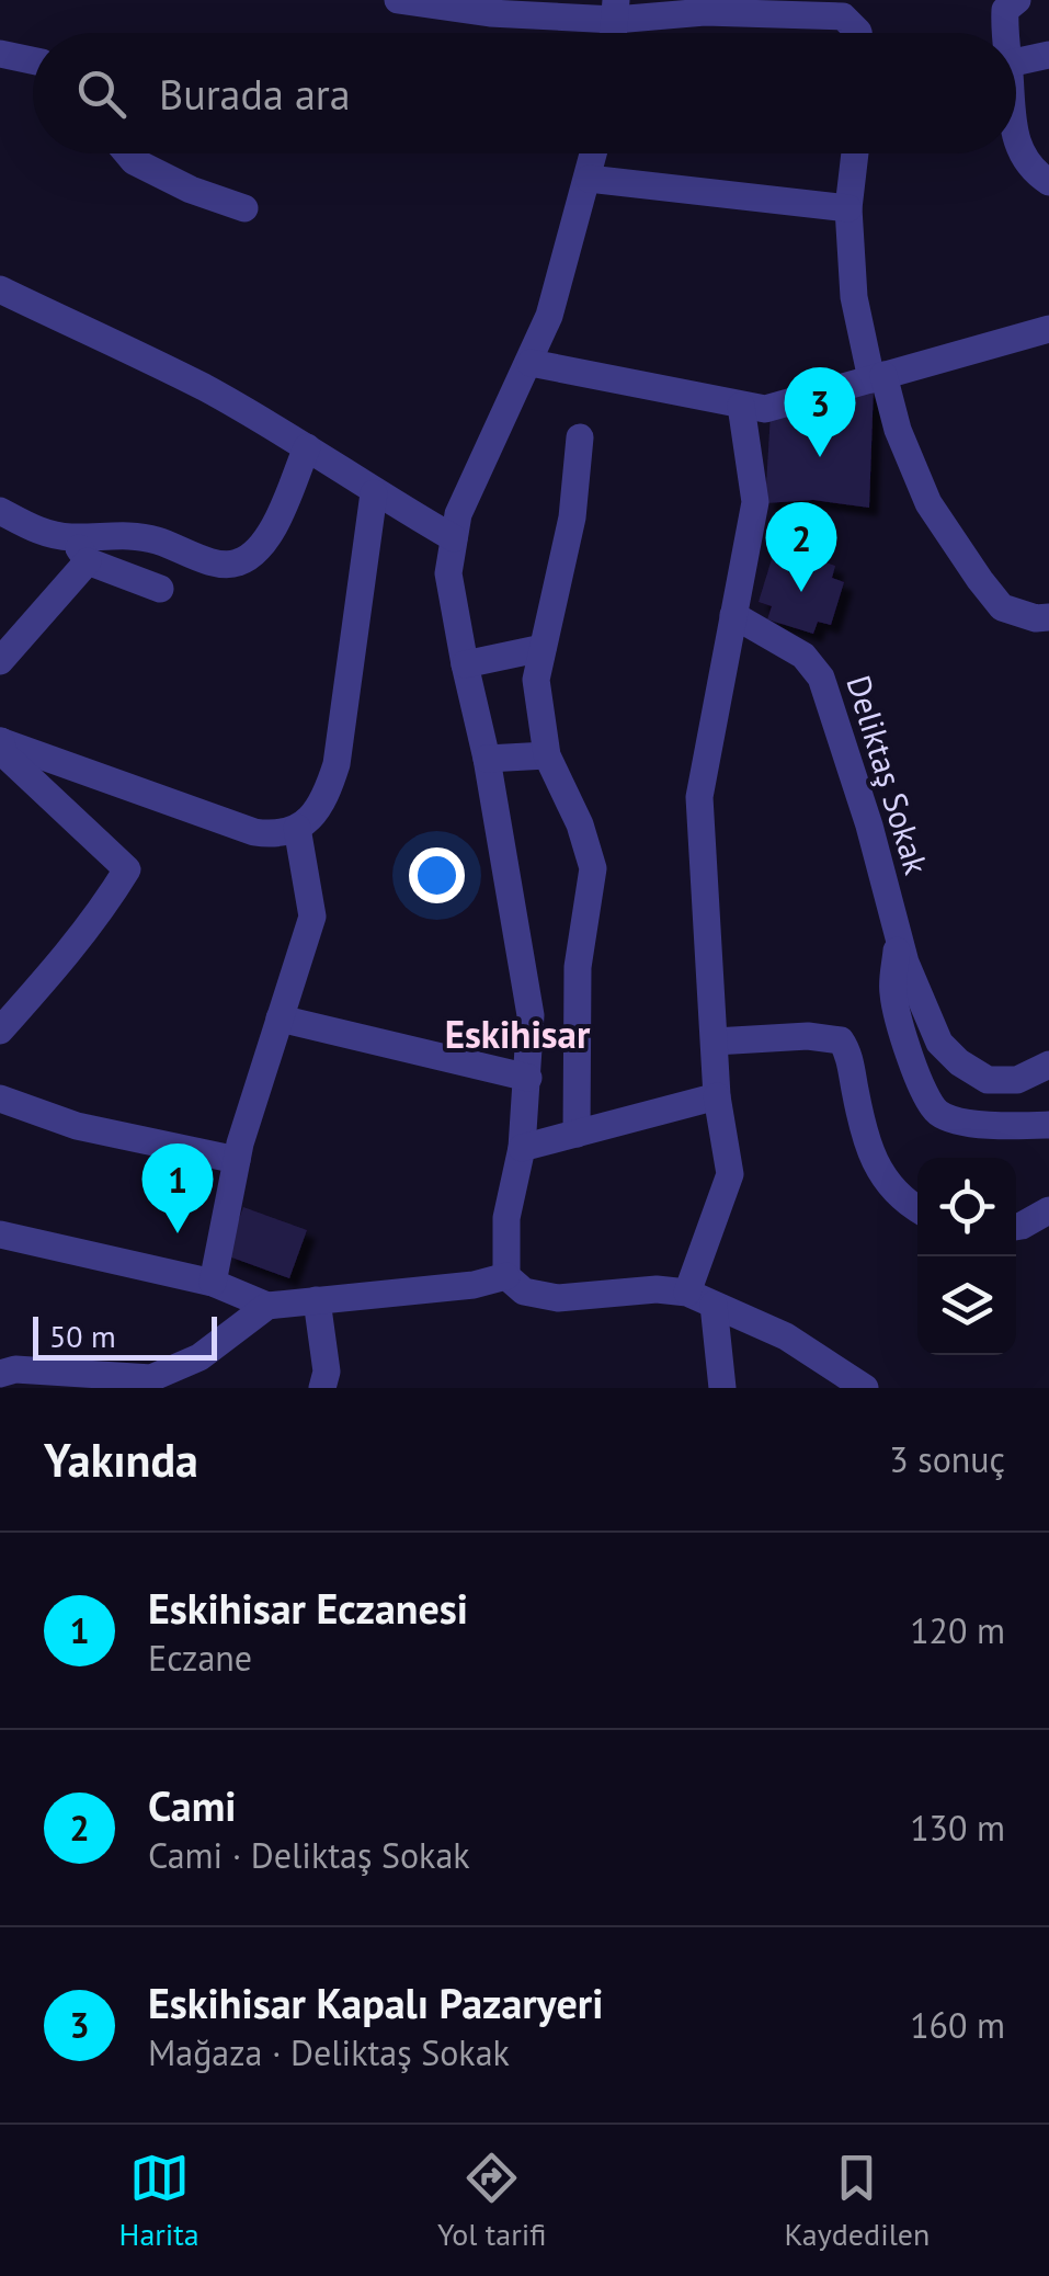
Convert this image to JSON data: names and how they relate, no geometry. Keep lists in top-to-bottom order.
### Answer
{
  "streets": {
    "street": ["Deliktaş Sokak"]
  },
  "districts": ["Eskihisar"],
  "scale_bar": "50 m",
  "page": {
    "search": "Burada ara",
    "pins": ["3", "2", "1"],
    "scale": "50 m",
    "heading": ["Yakında", "3 sonuç"],
    "list": [
      {
        "mark": "1",
        "name": "Eskihisar Eczanesi",
        "note": "Eczane",
        "value": "120 m"
      },
      {
        "mark": "2",
        "name": "Cami",
        "note": "Cami · Deliktaş Sokak",
        "value": "130 m"
      },
      {
        "mark": "3",
        "name": "Eskihisar Kapalı Pazaryeri",
        "note": "Mağaza · Deliktaş Sokak",
        "value": "160 m"
      }
    ],
    "nav": ["Harita", "Yol tarifi", "Kaydedilen"]
  }
}
